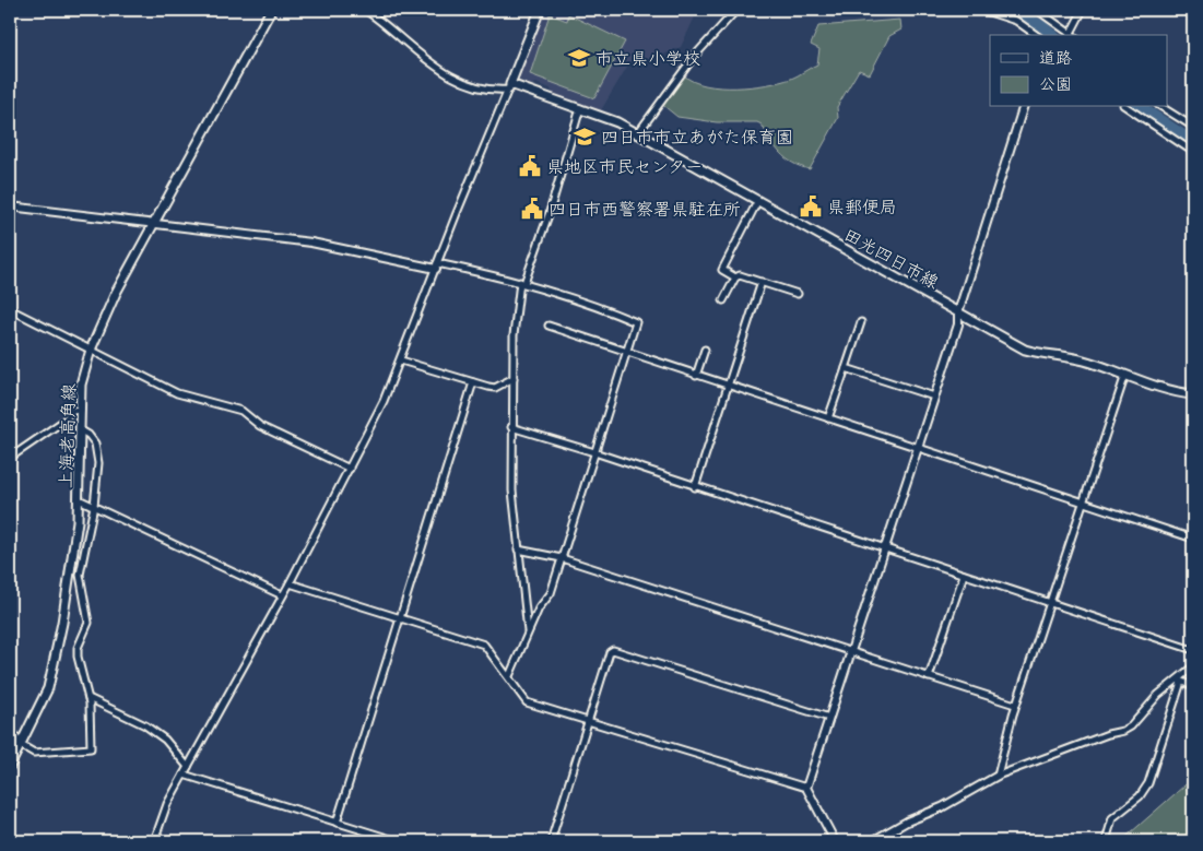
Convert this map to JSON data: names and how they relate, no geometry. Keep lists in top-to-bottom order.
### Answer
{
  "streets": {
    "main road": ["田光四日市線", "上海老高角線"]
  },
  "places": {
    "school or university": ["市立県小学校", "四日市市立あがた保育園"],
    "public building": ["県地区市民センター", "県郵便局", "四日市西警察署県駐在所"]
  },
  "legend": ["道路", "公園"]
}
